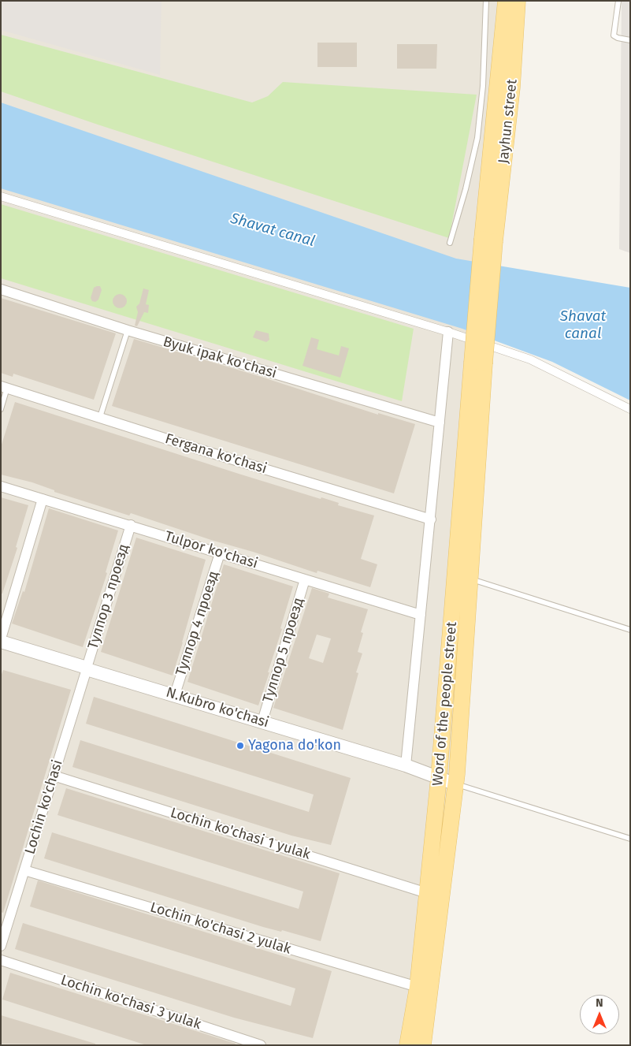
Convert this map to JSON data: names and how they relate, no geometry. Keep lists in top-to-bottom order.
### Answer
{
  "streets": {
    "main road": ["Jayhun street", "Word of the people street"],
    "street": [
      "Byuk ipak ko'chasi",
      "Fergana ko'chasi",
      "Tulpor ko'chasi",
      "Тулпор 3 проезд",
      "Тулпор 4 проезд",
      "Тулпор 5 проезд",
      "N.Kubro ko'chasi",
      "Lochin ko'chasi",
      "Lochin ko'chasi 1 yulak",
      "Lochin ko'chasi 2 yulak",
      "Lochin ko'chasi 3 yulak"
    ]
  },
  "crossings": [
    ["Tulpor ko'chasi", "Тулпор 3 проезд"],
    ["Tulpor ko'chasi", "Тулпор 4 проезд"],
    ["Tulpor ko'chasi", "Тулпор 5 проезд"],
    ["Тулпор 3 проезд", "N.Kubro ko'chasi"],
    ["Тулпор 3 проезд", "Lochin ko'chasi"],
    ["Тулпор 4 проезд", "N.Kubro ko'chasi"],
    ["Тулпор 5 проезд", "N.Kubro ko'chasi"],
    ["Word of the people street", "N.Kubro ko'chasi"],
    ["Word of the people street", "Lochin ko'chasi 1 yulak"],
    ["Word of the people street", "Lochin ko'chasi 2 yulak"],
    ["N.Kubro ko'chasi", "Lochin ko'chasi"],
    ["Lochin ko'chasi", "Lochin ko'chasi 1 yulak"],
    ["Lochin ko'chasi", "Lochin ko'chasi 2 yulak"]
  ],
  "water": ["Shavat canal"],
  "places": ["Yagona do'kon"],
  "north": "top"
}
